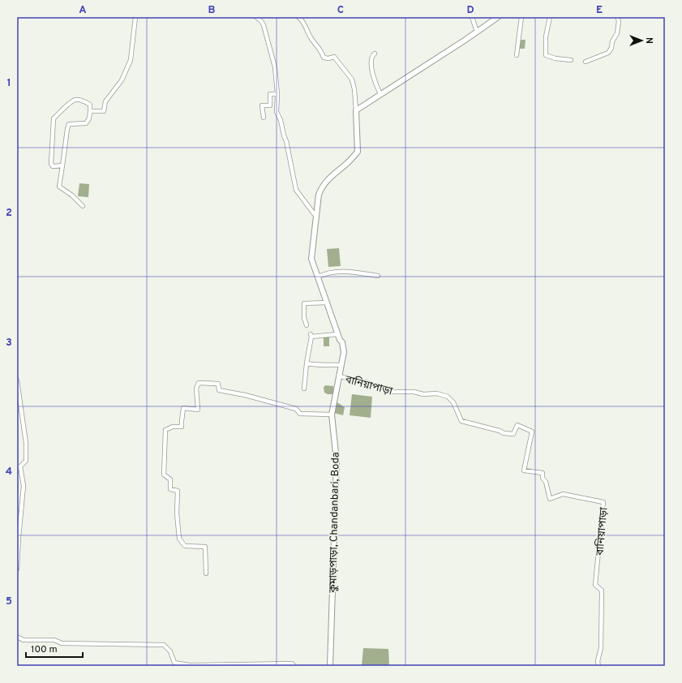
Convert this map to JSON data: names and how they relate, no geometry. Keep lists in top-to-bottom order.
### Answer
{
  "streets": {
    "street": ["বানিয়াপাড়া", "কুমাড়পাড়া, Chandanbari, Boda"]
  },
  "crossings": [
    ["বানিয়াপাড়া", "কুমাড়পাড়া, Chandanbari, Boda"]
  ],
  "scale_bar": "100 m",
  "north": "right",
  "grid": {
    "columns": [
      "A",
      "B",
      "C",
      "D",
      "E"
    ],
    "rows": [
      "1",
      "2",
      "3",
      "4",
      "5"
    ]
  }
}
